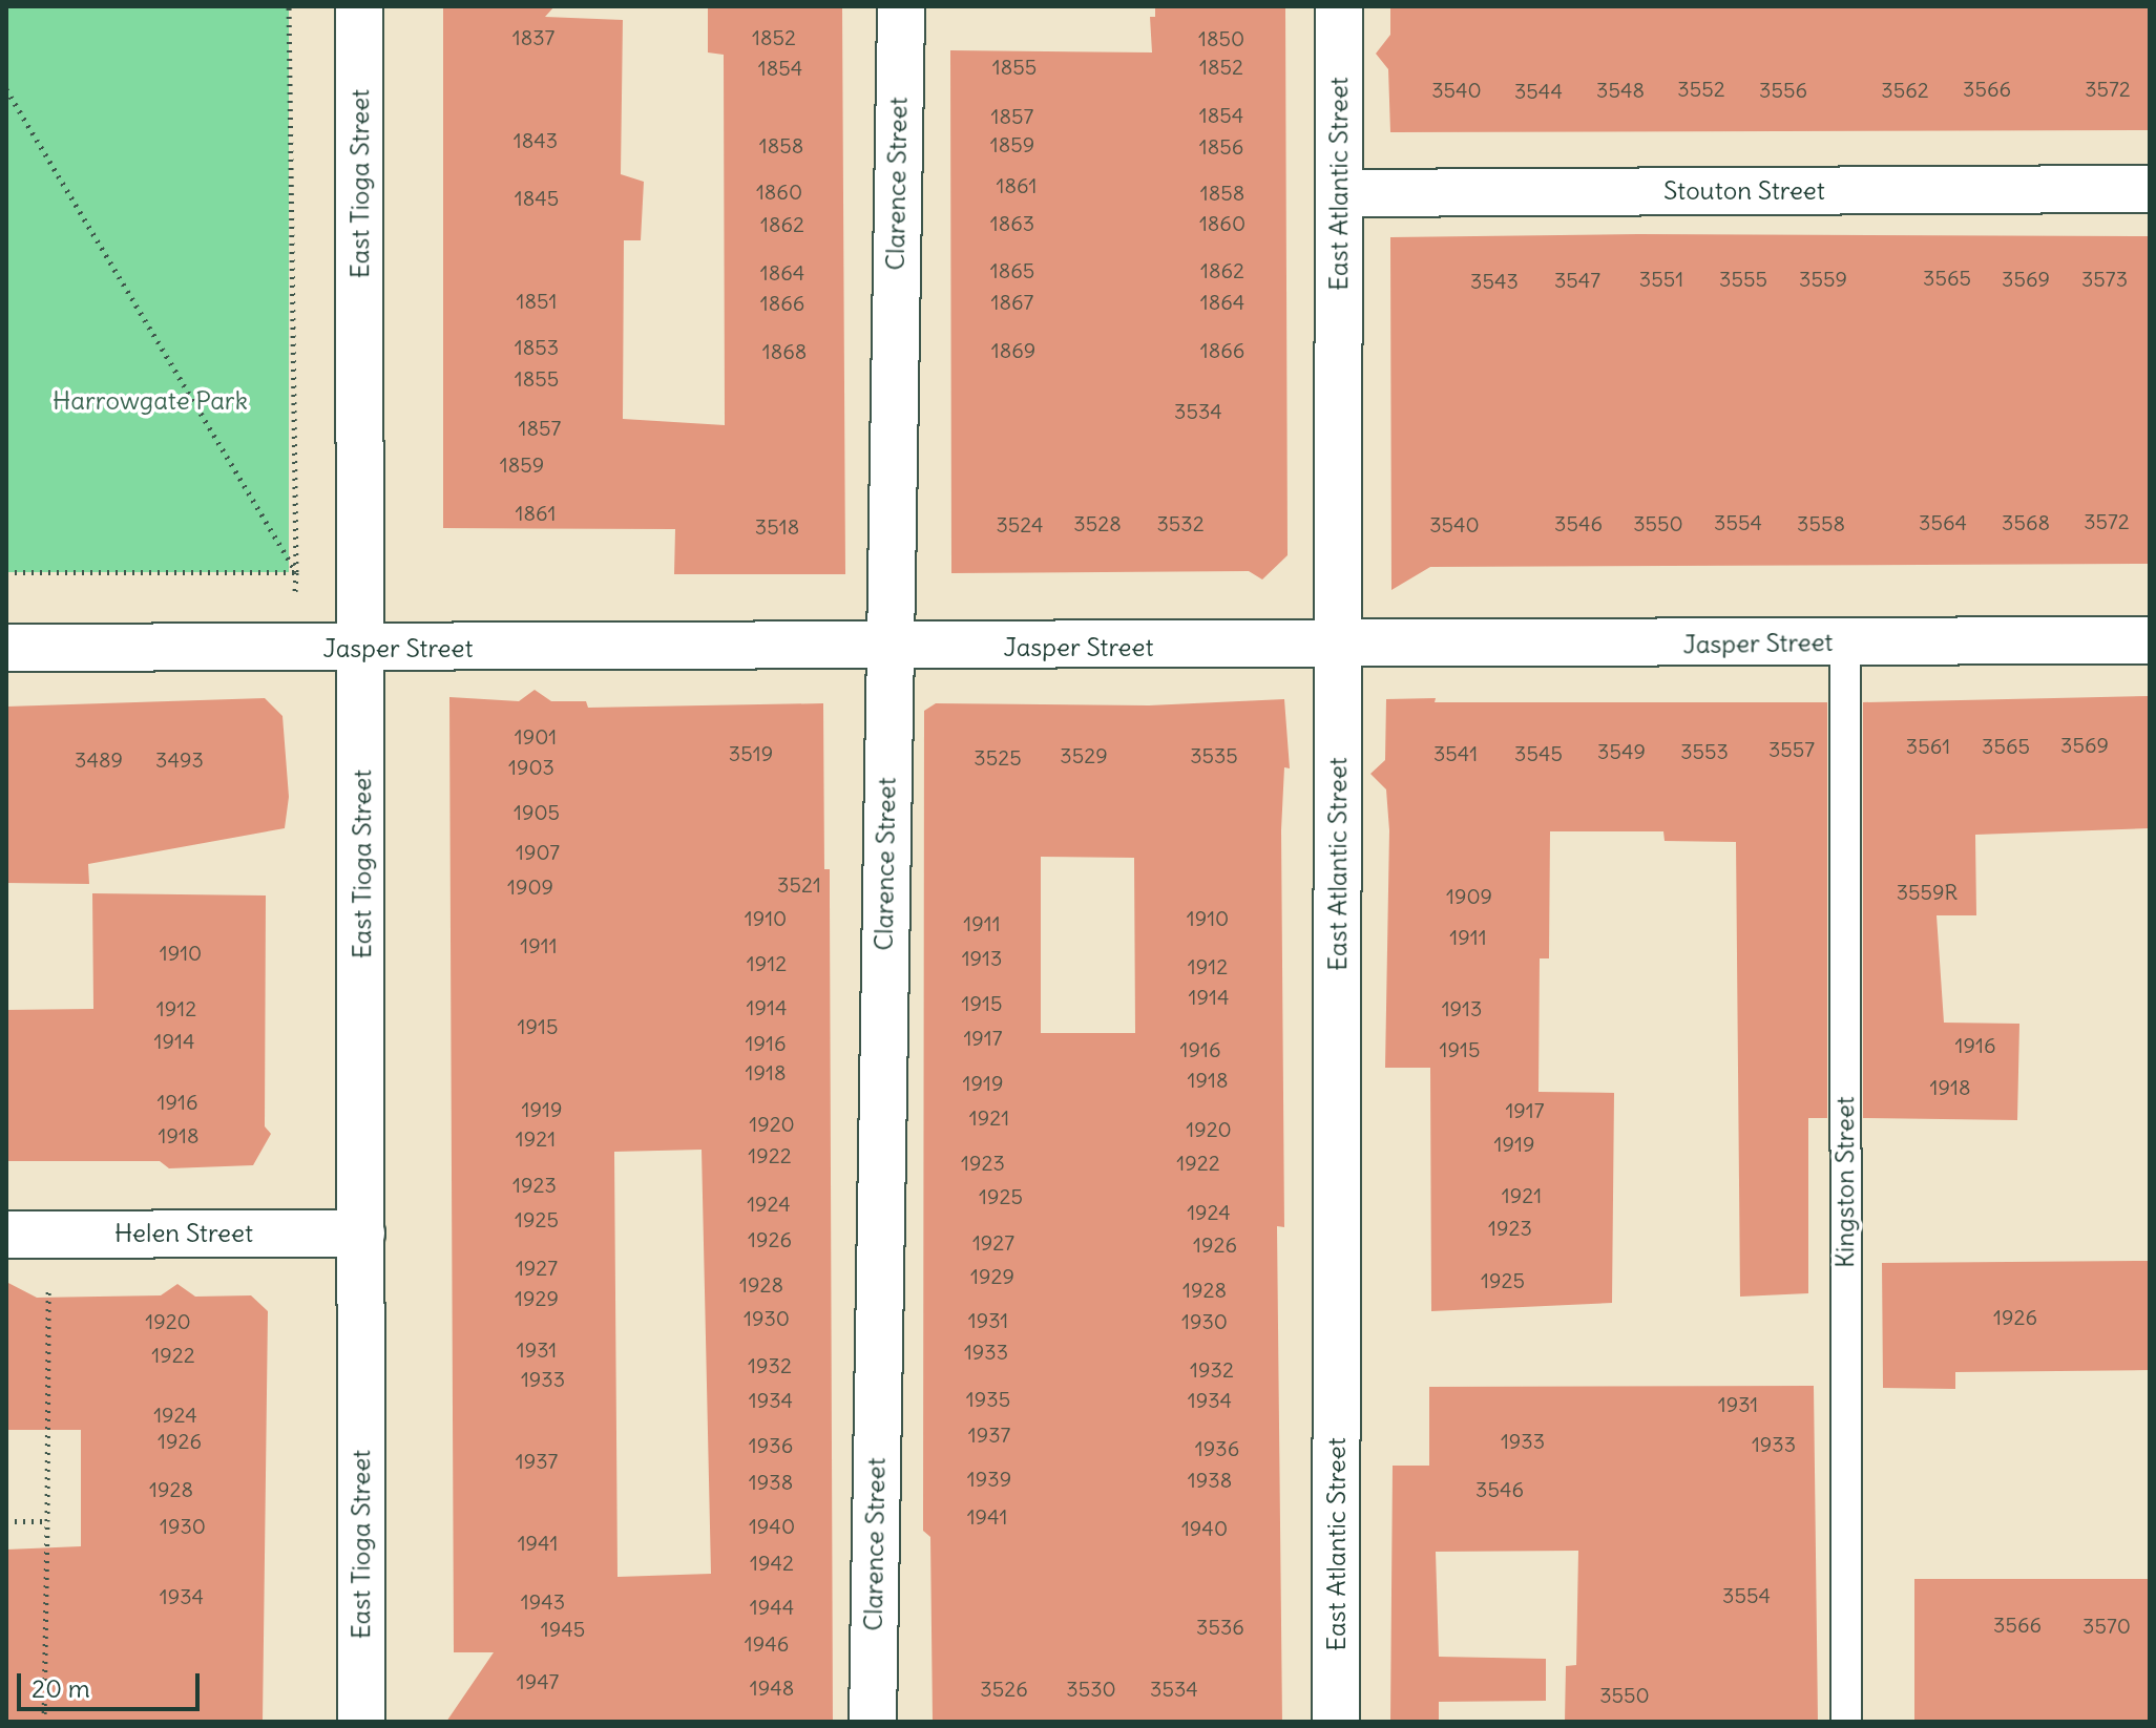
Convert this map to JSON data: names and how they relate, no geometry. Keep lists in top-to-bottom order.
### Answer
{
  "streets": {
    "street": [
      "East Tioga Street",
      "Clarence Street",
      "East Atlantic Street",
      "Stouton Street",
      "Jasper Street",
      "Helen Street"
    ],
    "lane": ["Kingston Street"]
  },
  "crossings": [
    ["East Tioga Street", "Jasper Street"],
    ["East Tioga Street", "Helen Street"],
    ["Clarence Street", "Jasper Street"],
    ["East Atlantic Street", "Stouton Street"],
    ["East Atlantic Street", "Jasper Street"],
    ["Jasper Street", "Kingston Street"]
  ],
  "parks": ["Harrowgate Park"],
  "house_numbers": [
    "1837",
    "1852",
    "1850",
    "1855",
    "1852",
    "1854",
    "3552",
    "3566",
    "3572",
    "3540",
    "3548",
    "3556",
    "3562",
    "3544",
    "1854",
    "1857",
    "1843",
    "1859",
    "1858",
    "1856",
    "1861",
    "1860",
    "1858",
    "1845",
    "1863",
    "1860",
    "1862",
    "1865",
    "1862",
    "1864",
    "3565",
    "3551",
    "3555",
    "3559",
    "3569",
    "3573",
    "3547",
    "3543",
    "1851",
    "1867",
    "1864",
    "1866",
    "1853",
    "1869",
    "1866",
    "1868",
    "1855",
    "3534",
    "1857",
    "1859",
    "1861",
    "3572",
    "3554",
    "3564",
    "3568",
    "3528",
    "3532",
    "3546",
    "3550",
    "3558",
    "3524",
    "3540",
    "3518",
    "1901",
    "3569",
    "3561",
    "3565",
    "3557",
    "3549",
    "3553",
    "3519",
    "3541",
    "3545",
    "3529",
    "3535",
    "3525",
    "3489",
    "3493",
    "1903",
    "1905",
    "1907",
    "3521",
    "1909",
    "3559R",
    "1909",
    "1910",
    "1910",
    "1911",
    "1911",
    "1911",
    "1910",
    "1913",
    "1912",
    "1912",
    "1914",
    "1915",
    "1914",
    "1912",
    "1913",
    "1915",
    "1917",
    "1914",
    "1916",
    "1916",
    "1916",
    "1915",
    "1918",
    "1918",
    "1919",
    "1918",
    "1916",
    "1919",
    "1917",
    "1921",
    "1920",
    "1920",
    "1918",
    "1921",
    "1919",
    "1922",
    "1923",
    "1922",
    "1923",
    "1921",
    "1925",
    "1924",
    "1924",
    "1925",
    "1923",
    "1926",
    "1927",
    "1926",
    "1927",
    "1929",
    "1925",
    "1928",
    "1928",
    "1929",
    "1926",
    "1930",
    "1931",
    "1920",
    "1930",
    "1931",
    "1933",
    "1922",
    "1932",
    "1932",
    "1933",
    "1935",
    "1934",
    "1934",
    "1931",
    "1924",
    "1937",
    "1926",
    "1933",
    "1933",
    "1936",
    "1936",
    "1937",
    "1939",
    "1938",
    "1938",
    "1928",
    "3546",
    "1941",
    "1930",
    "1940",
    "1940",
    "1941",
    "1942",
    "3554",
    "1934",
    "1943",
    "1944",
    "3566",
    "3570",
    "3536",
    "1945",
    "1946",
    "1947",
    "1948",
    "3526",
    "3530",
    "3534",
    "3550"
  ],
  "scale_bar": "20 m"
}
